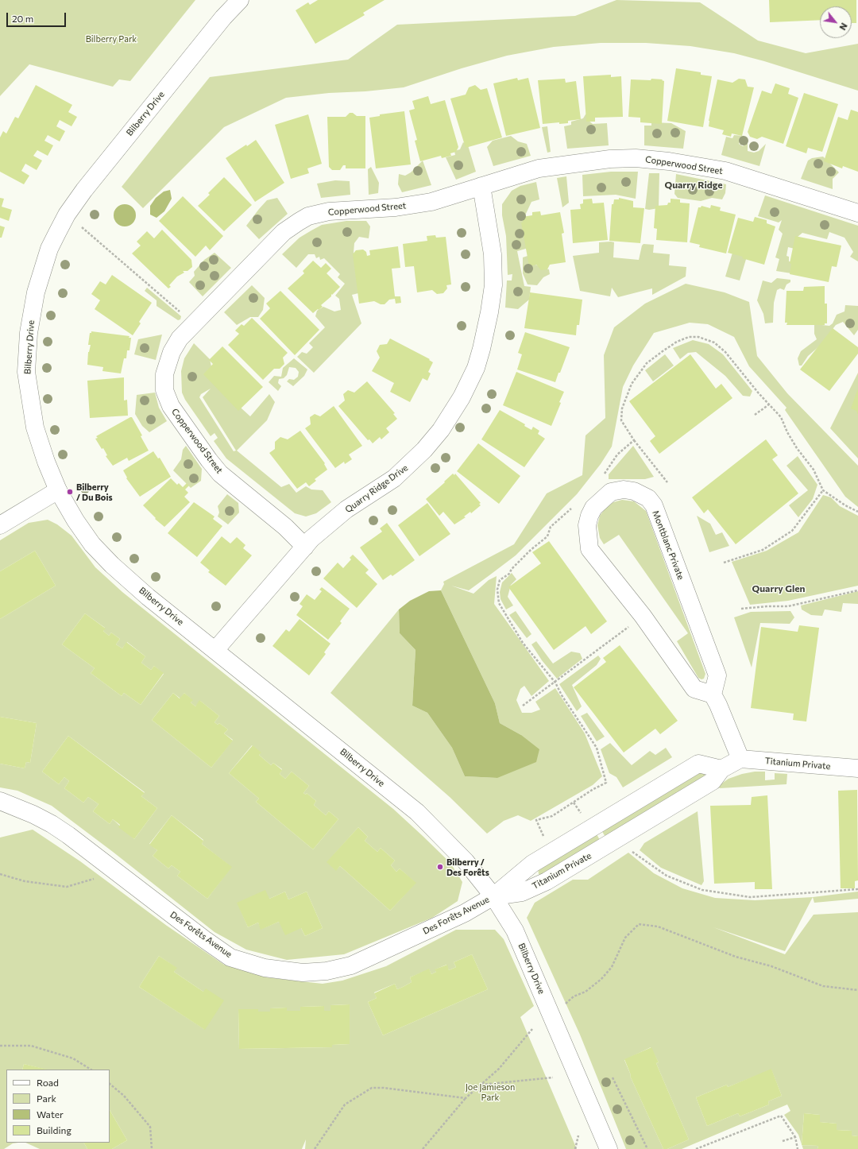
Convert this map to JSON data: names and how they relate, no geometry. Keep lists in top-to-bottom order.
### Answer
{
  "streets": {
    "street": [
      "Bilberry Drive",
      "Copperwood Street",
      "Quarry Ridge Drive",
      "Montblanc Private",
      "Titanium Private",
      "Des Forêts Avenue"
    ]
  },
  "crossings": [
    ["Bilberry Drive", "Quarry Ridge Drive"],
    ["Bilberry Drive", "Titanium Private"],
    ["Bilberry Drive", "Des Forêts Avenue"],
    ["Copperwood Street", "Quarry Ridge Drive"],
    ["Titanium Private", "Des Forêts Avenue"]
  ],
  "districts": ["Quarry Ridge", "Quarry Glen"],
  "parks": ["Bilberry Park", "Joe Jamieson Park"],
  "places": ["Bilberry / Du Bois", "Bilberry / Des Forêts"],
  "legend": [
    "Road",
    "Park",
    "Water",
    "Building"
  ],
  "scale_bar": "20 m",
  "north": "bottom right"
}
